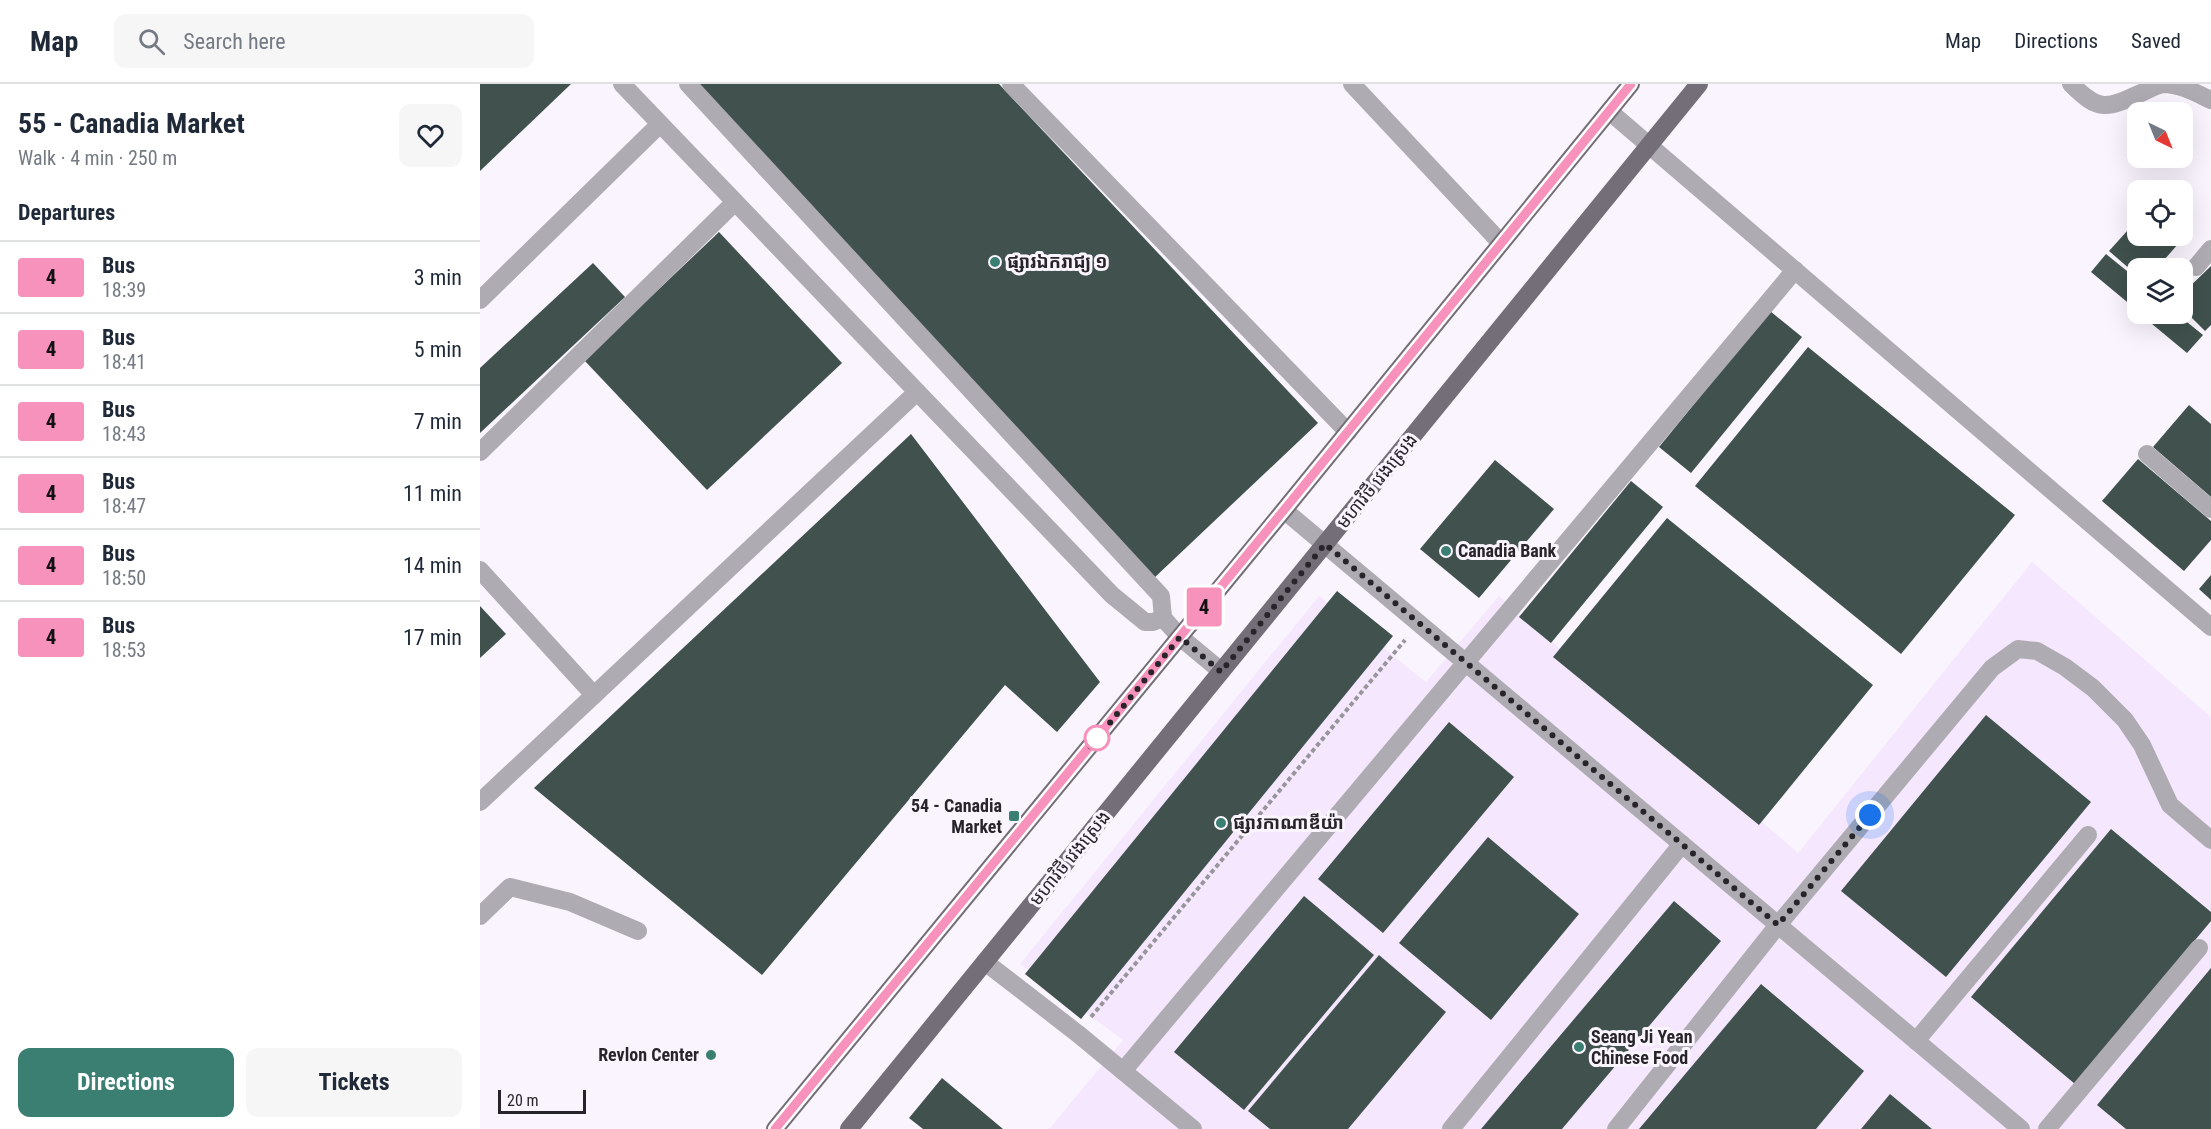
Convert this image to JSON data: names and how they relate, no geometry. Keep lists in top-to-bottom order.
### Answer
{
  "streets": {
    "main road": ["មហាវិថី វេងស្រេង"]
  },
  "places": {
    "other": [
      "ផ្សារឯករាជ្យ ១",
      "Canadia Bank",
      "ផ្សារកាណាឌីយ៉ា",
      "Seang Ji Yean Chinese Food",
      "Revlon Center"
    ],
    "transit": ["54 - Canadia Market"]
  },
  "lines": ["bus line 4"],
  "scale_bar": "20 m",
  "north": "bottom right",
  "page": {
    "header": "Map",
    "search": "Search here",
    "nav": ["Map", "Directions", "Saved"],
    "heading": [
      ["55 - Canadia Market", "Walk · 4 min · 250 m"],
      "Departures"
    ],
    "on_map": "4",
    "list": [
      {
        "mark": "4",
        "name": "Bus",
        "note": "18:39",
        "value": "3 min"
      },
      {
        "mark": "4",
        "name": "Bus",
        "note": "18:41",
        "value": "5 min"
      },
      {
        "mark": "4",
        "name": "Bus",
        "note": "18:43",
        "value": "7 min"
      },
      {
        "mark": "4",
        "name": "Bus",
        "note": "18:47",
        "value": "11 min"
      },
      {
        "mark": "4",
        "name": "Bus",
        "note": "18:50",
        "value": "14 min"
      },
      {
        "mark": "4",
        "name": "Bus",
        "note": "18:53",
        "value": "17 min"
      }
    ],
    "buttons": ["Directions", "Tickets"],
    "scale": "20 m"
  }
}
